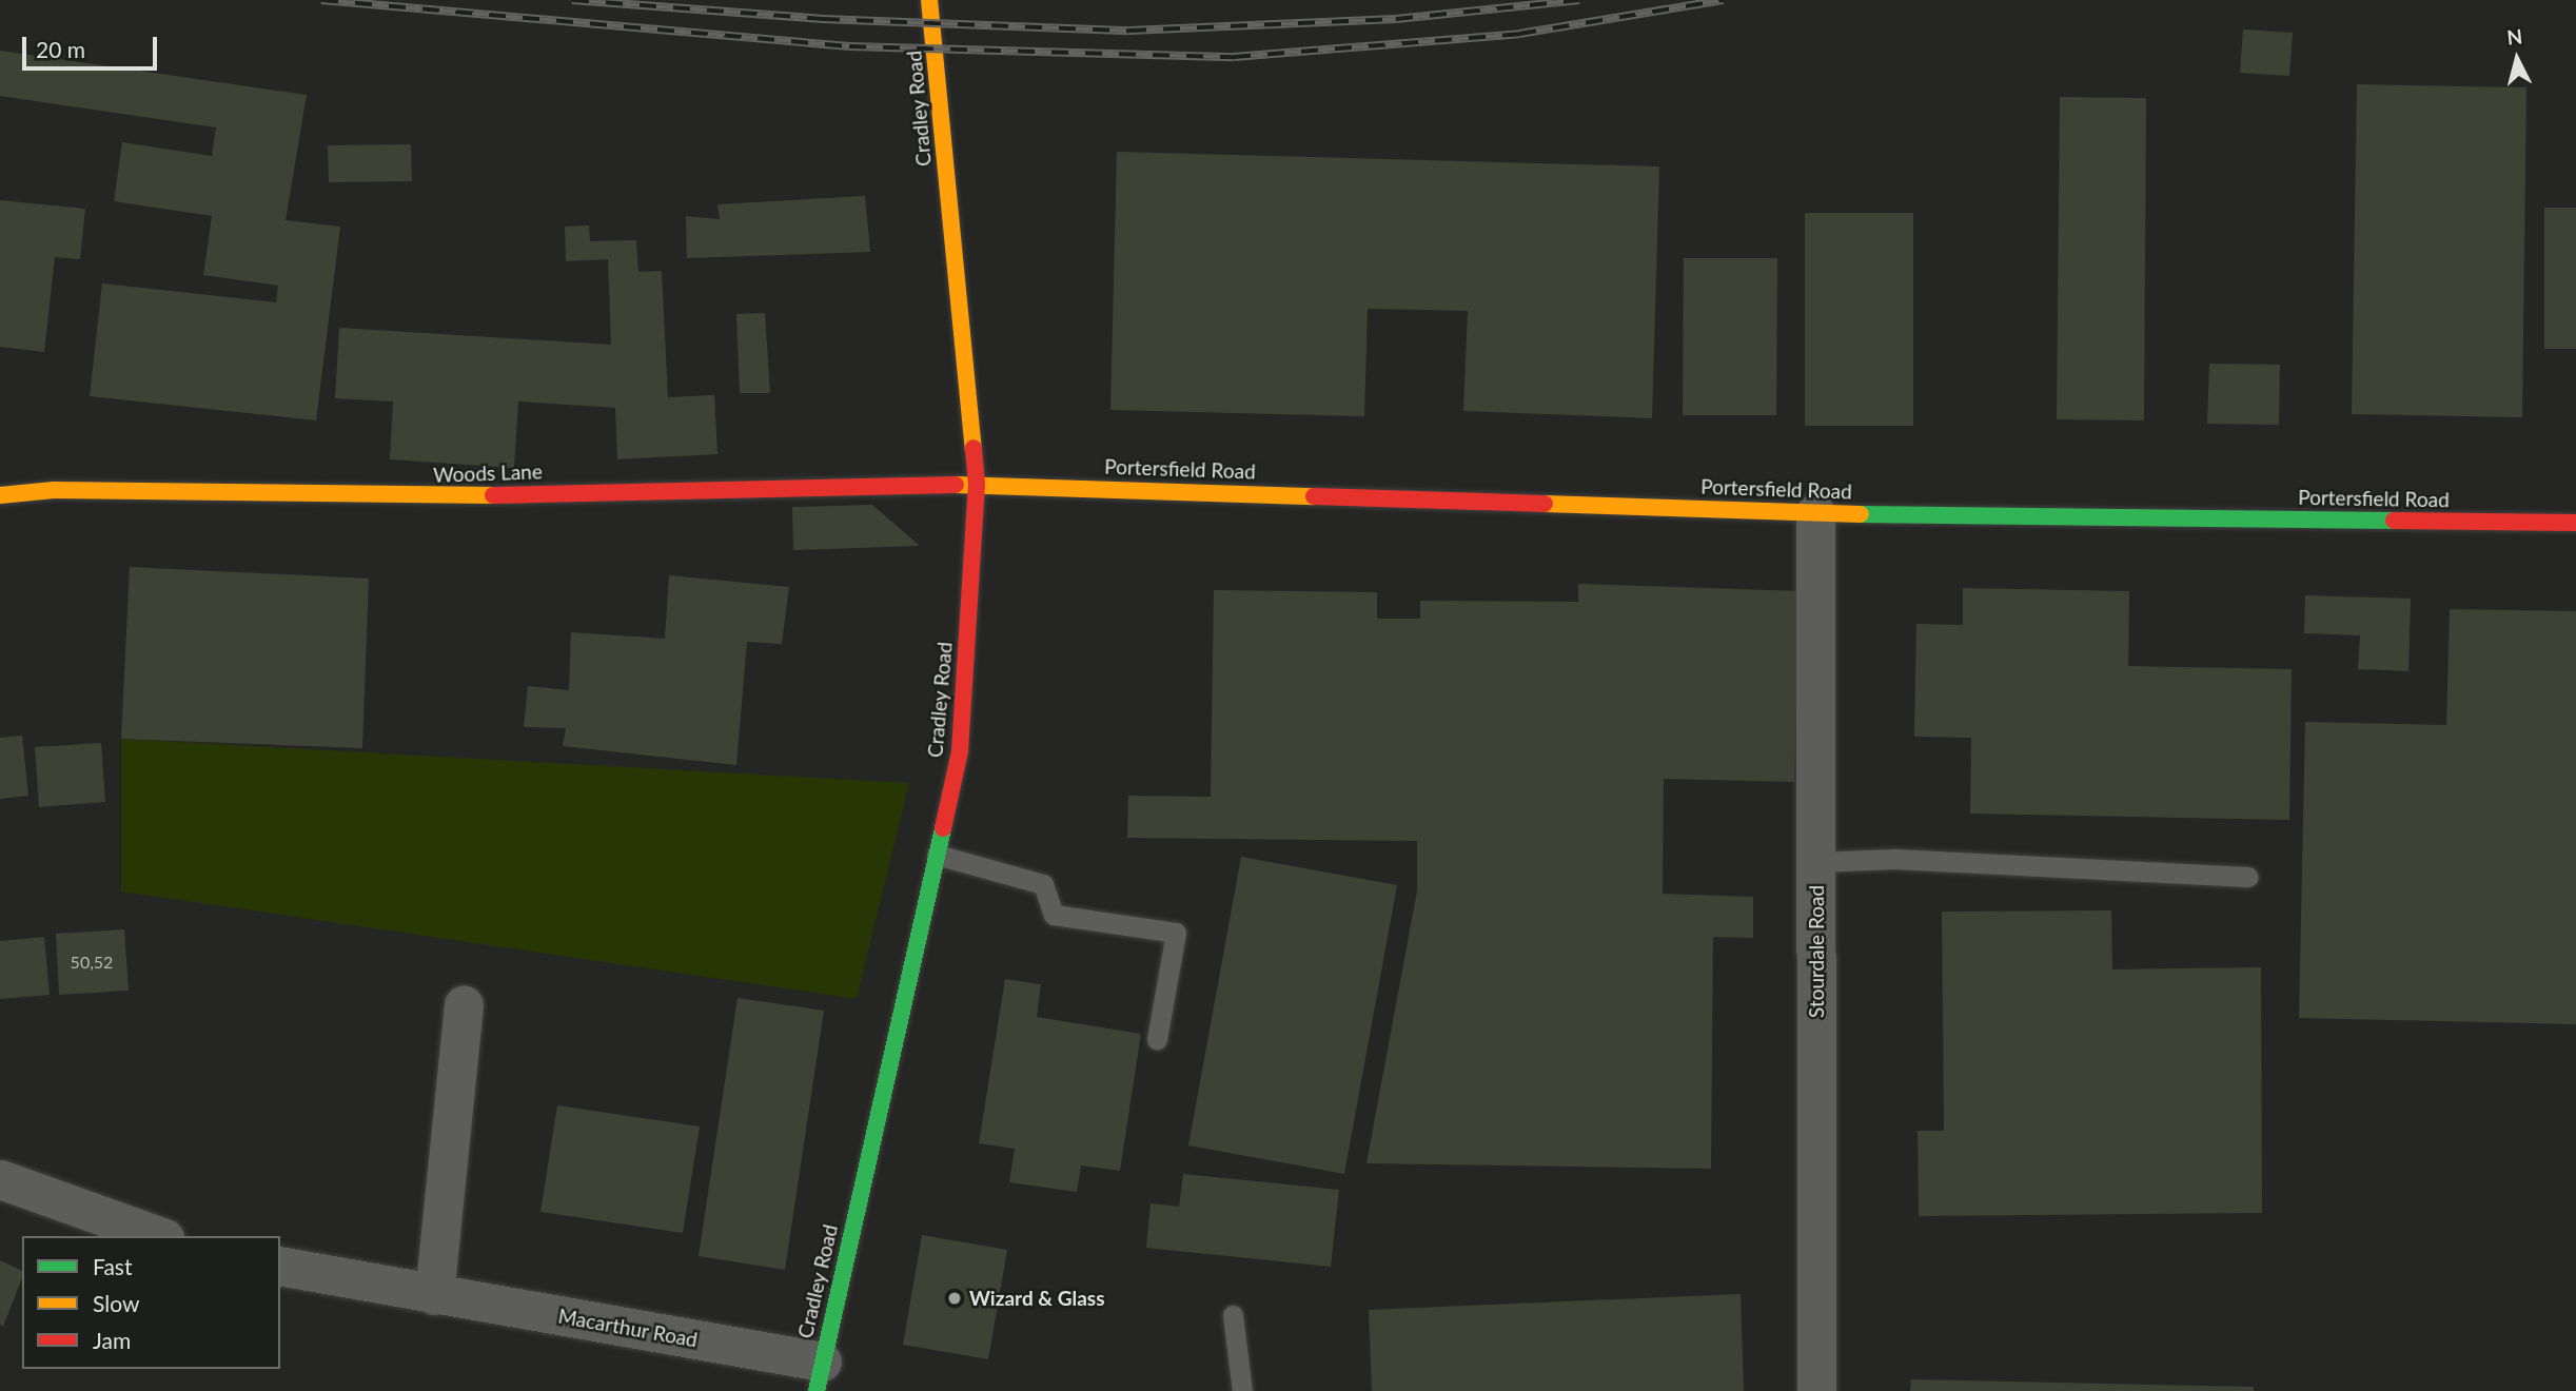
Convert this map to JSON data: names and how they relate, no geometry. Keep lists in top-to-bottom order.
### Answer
{
  "streets": {
    "street": [
      "Cradley Road",
      "Portersfield Road",
      "Woods Lane",
      "Stourdale Road",
      "Macarthur Road"
    ]
  },
  "crossings": [
    ["Cradley Road", "Portersfield Road"],
    ["Cradley Road", "Woods Lane"],
    ["Cradley Road", "Macarthur Road"],
    ["Portersfield Road", "Woods Lane"],
    ["Portersfield Road", "Stourdale Road"]
  ],
  "places": ["Wizard & Glass"],
  "house_numbers": ["50,52"],
  "legend": ["Fast", "Slow", "Jam"],
  "scale_bar": "20 m",
  "north": "top"
}
